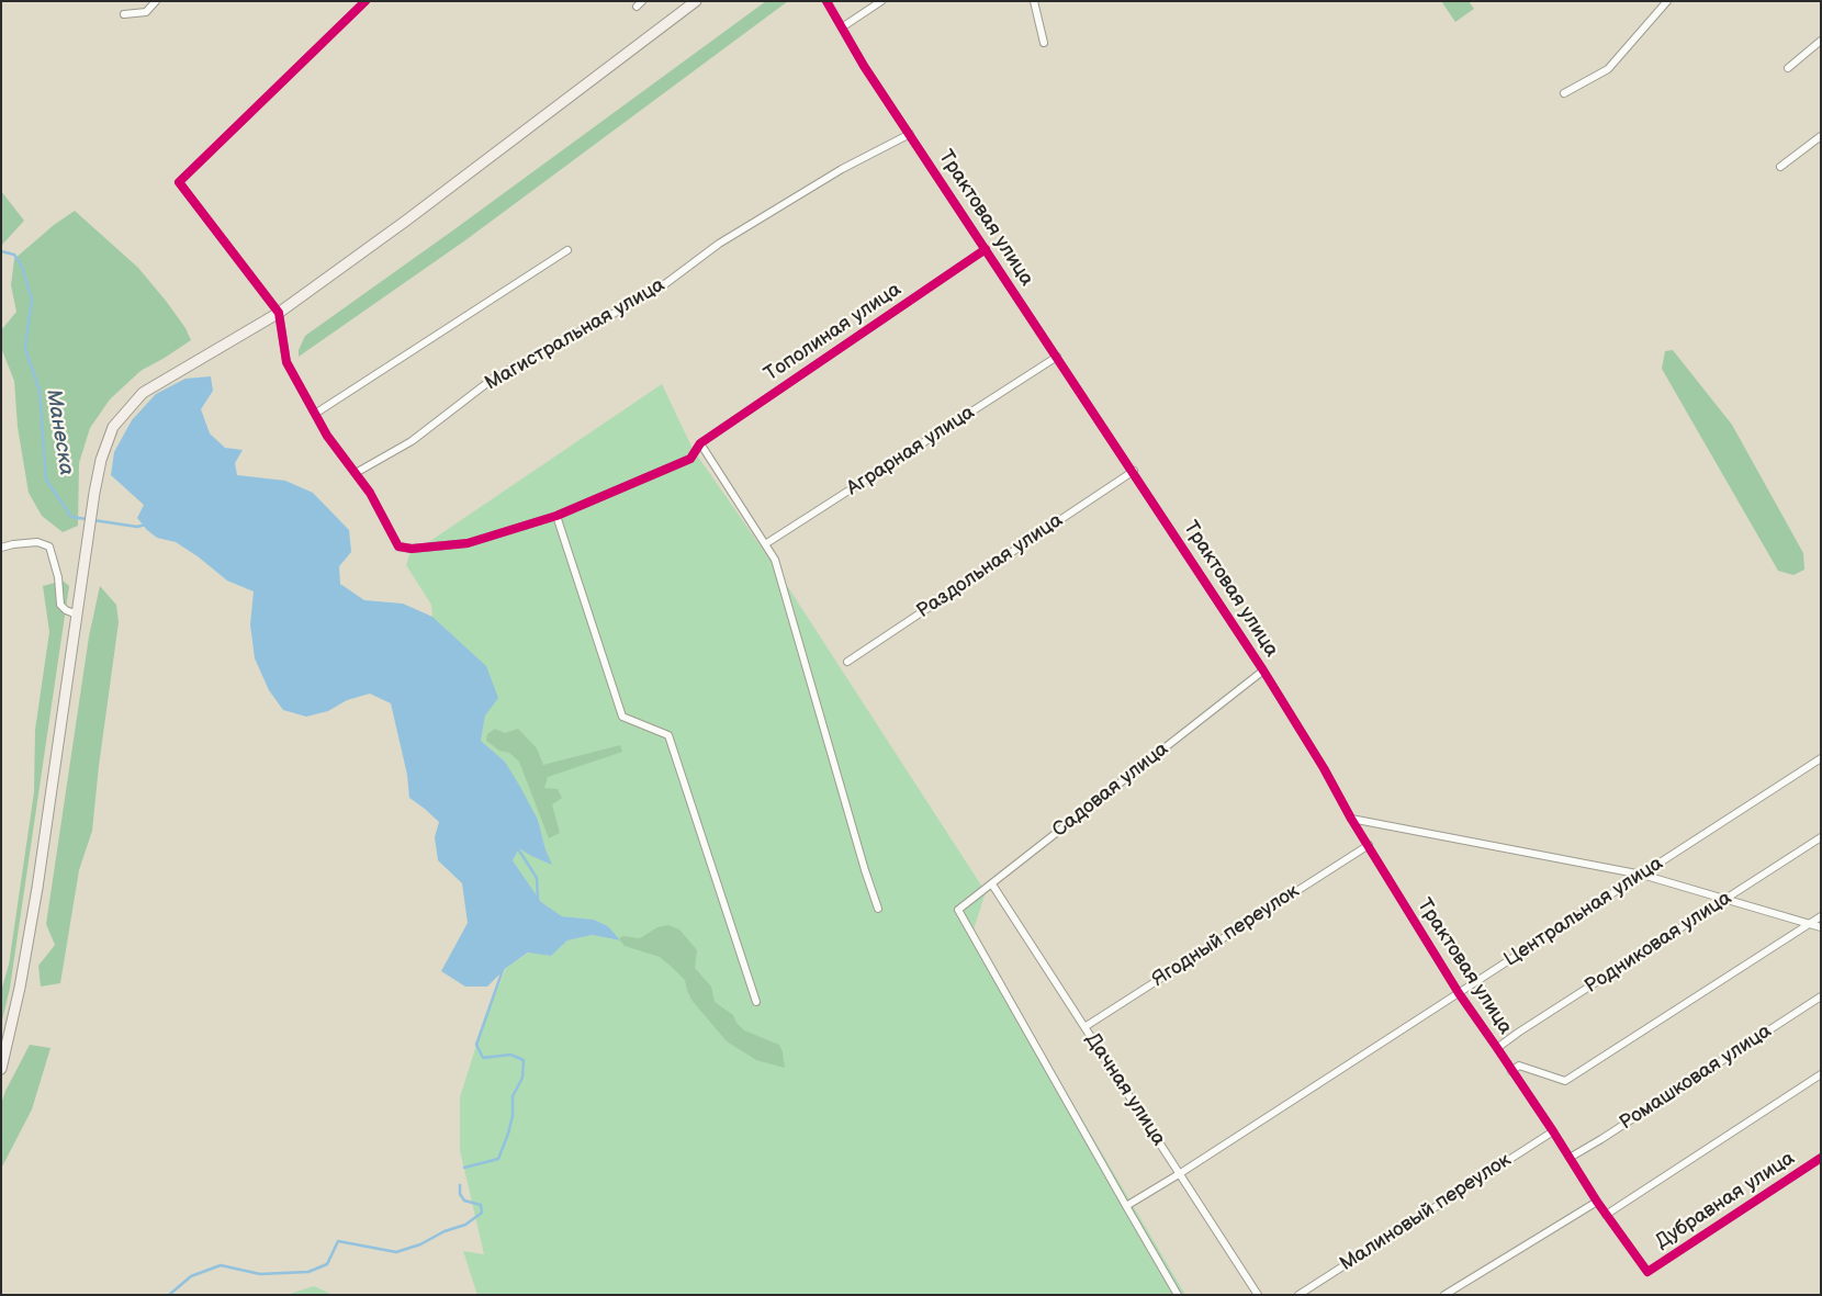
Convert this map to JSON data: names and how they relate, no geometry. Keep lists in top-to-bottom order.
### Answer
{
  "streets": {
    "street": [
      "Трактовая улица",
      "Тополиная улица",
      "Магистральная улица",
      "Аграрная улица",
      "Раздольная улица",
      "Садовая улица",
      "Центральная улица",
      "Ягодный переулок",
      "Родниковая улица",
      "Ромашковая улица",
      "Дачная улица",
      "Дубравная улица",
      "Малиновый переулок"
    ]
  },
  "crossings": [
    ["Трактовая улица", "Тополиная улица"],
    ["Трактовая улица", "Магистральная улица"],
    ["Трактовая улица", "Аграрная улица"],
    ["Трактовая улица", "Раздольная улица"],
    ["Трактовая улица", "Садовая улица"],
    ["Трактовая улица", "Центральная улица"],
    ["Трактовая улица", "Ягодный переулок"],
    ["Трактовая улица", "Родниковая улица"],
    ["Трактовая улица", "Ромашковая улица"],
    ["Трактовая улица", "Дубравная улица"],
    ["Трактовая улица", "Малиновый переулок"],
    ["Тополиная улица", "Магистральная улица"],
    ["Садовая улица", "Центральная улица"],
    ["Садовая улица", "Дачная улица"],
    ["Центральная улица", "Дачная улица"],
    ["Ягодный переулок", "Дачная улица"]
  ],
  "water": ["Манеска"]
}
